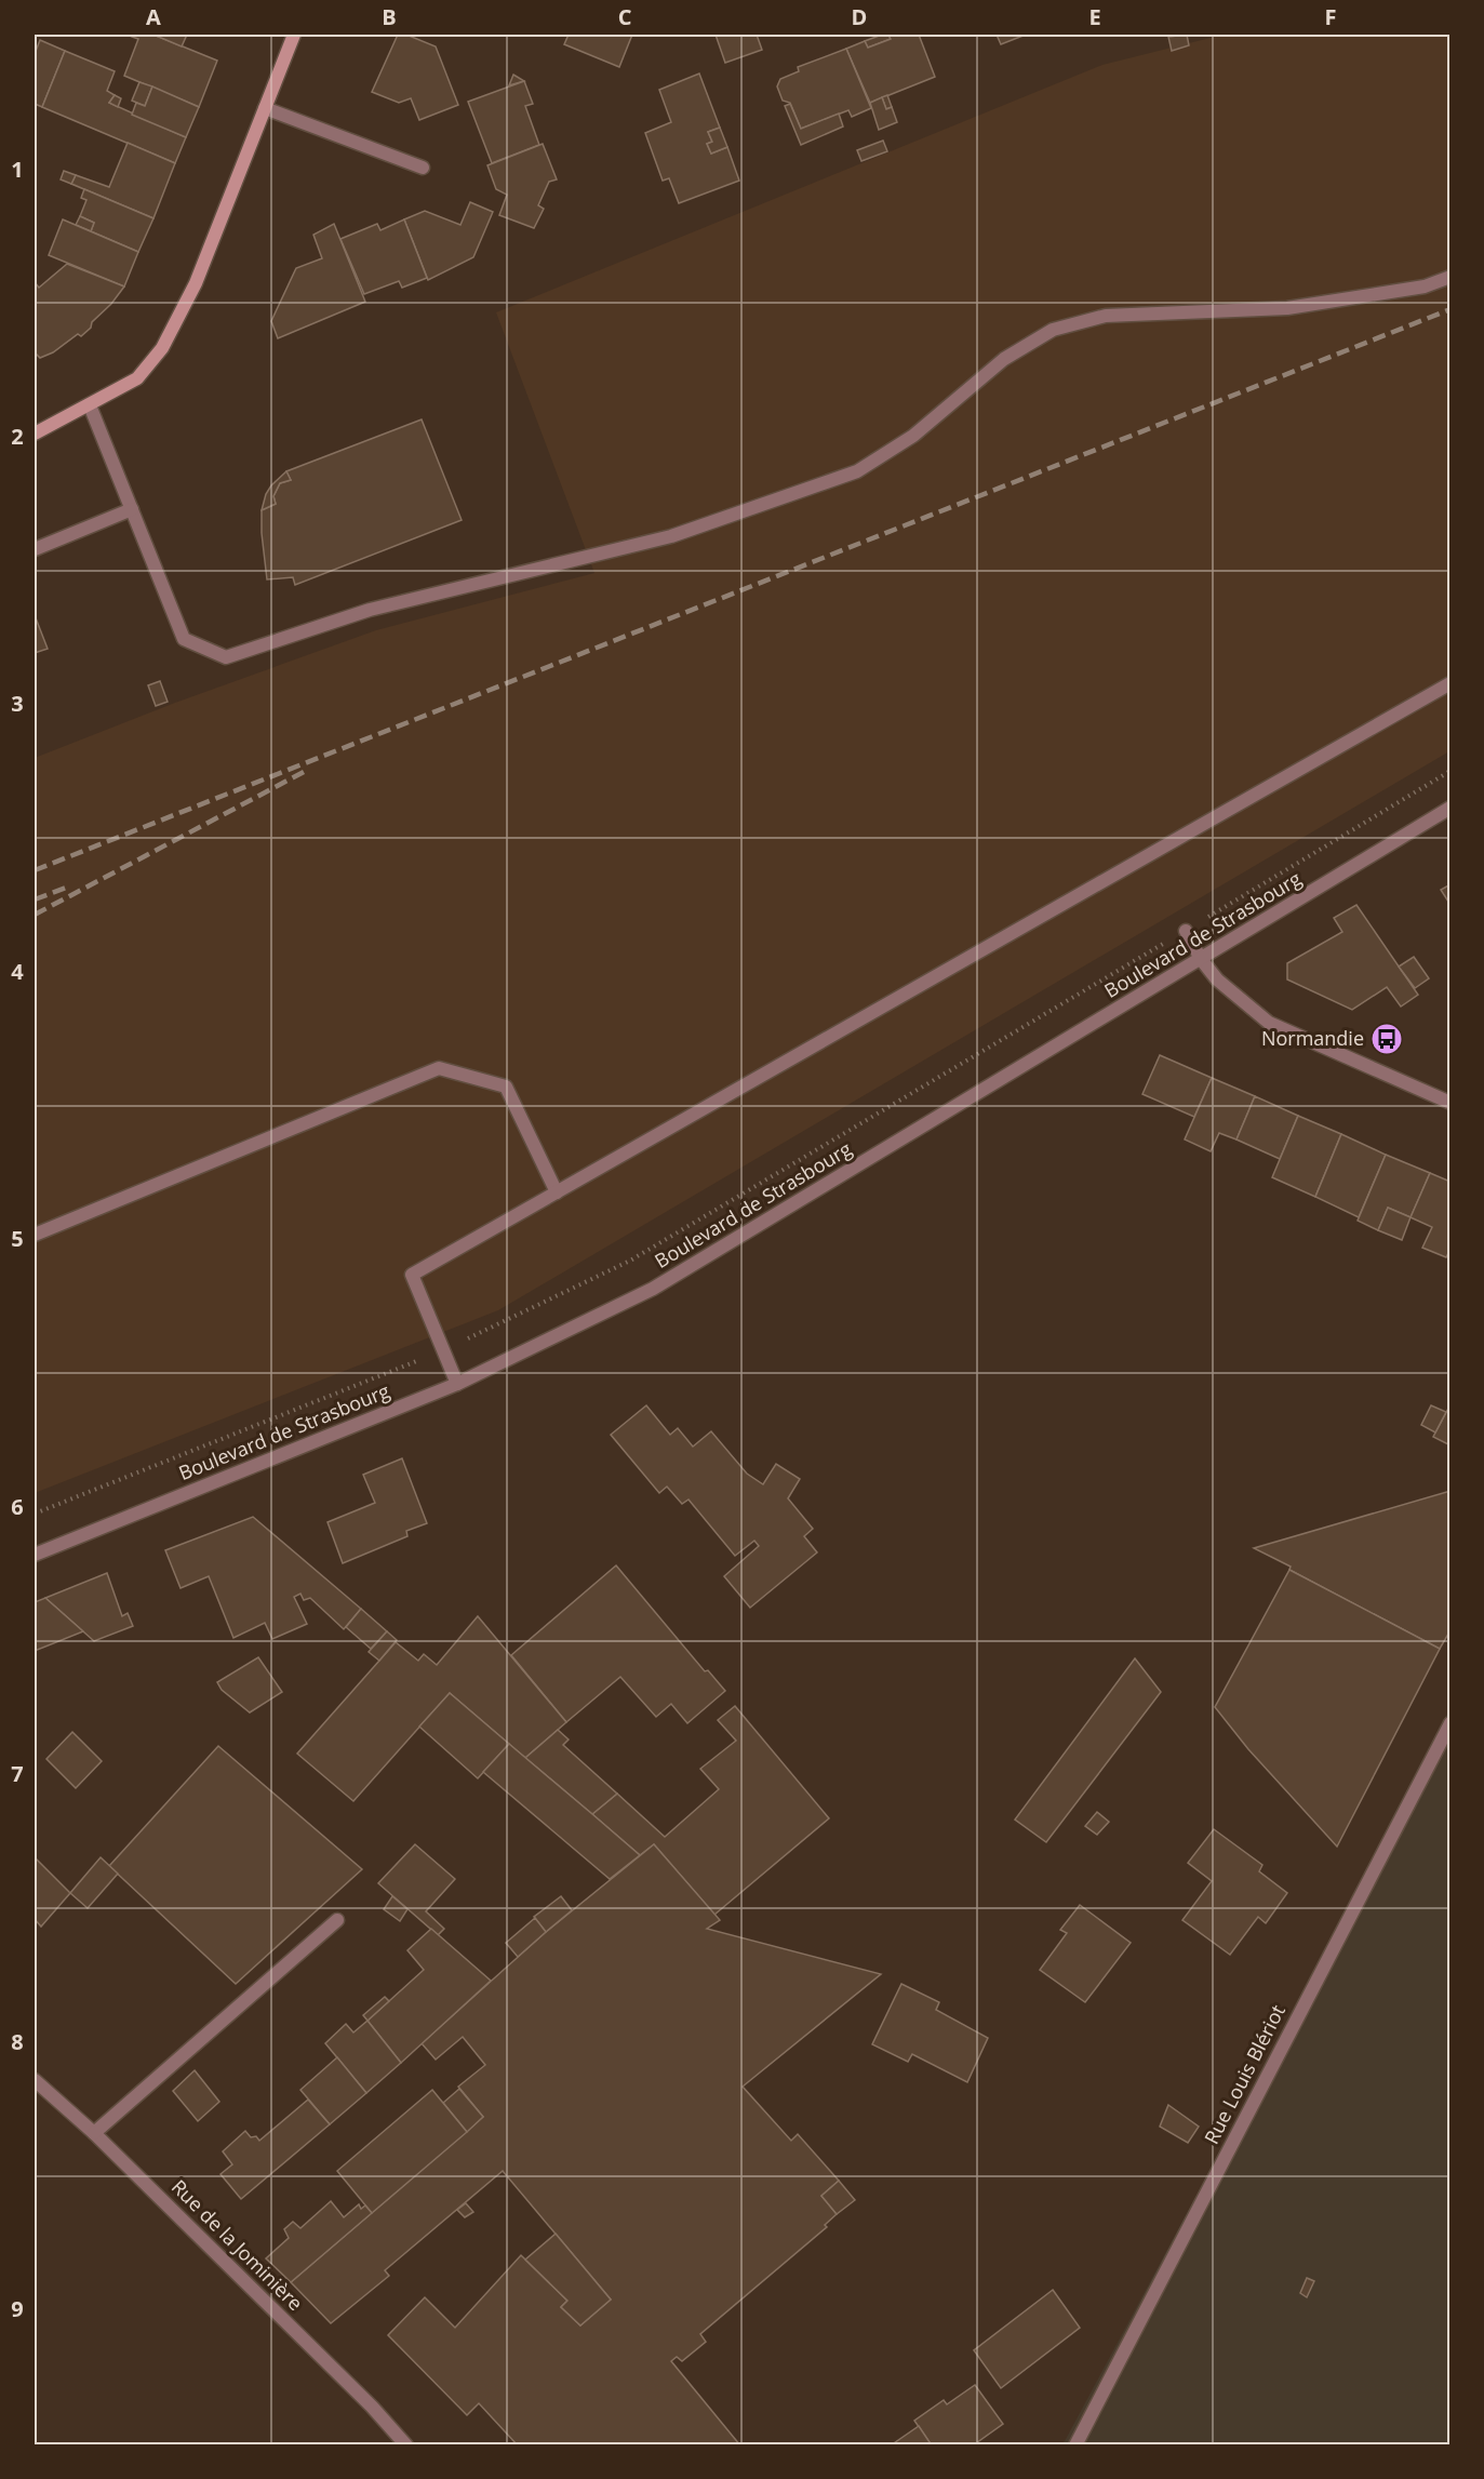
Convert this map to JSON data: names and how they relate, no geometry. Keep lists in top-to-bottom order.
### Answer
{
  "streets": {
    "street": ["Boulevard de Strasbourg", "Rue Louis Blériot", "Rue de la Jominière"]
  },
  "places": {
    "bus stop": ["Normandie"]
  },
  "grid": {
    "columns": [
      "A",
      "B",
      "C",
      "D",
      "E",
      "F"
    ],
    "rows": [
      "1",
      "2",
      "3",
      "4",
      "5",
      "6",
      "7",
      "8",
      "9"
    ]
  }
}
